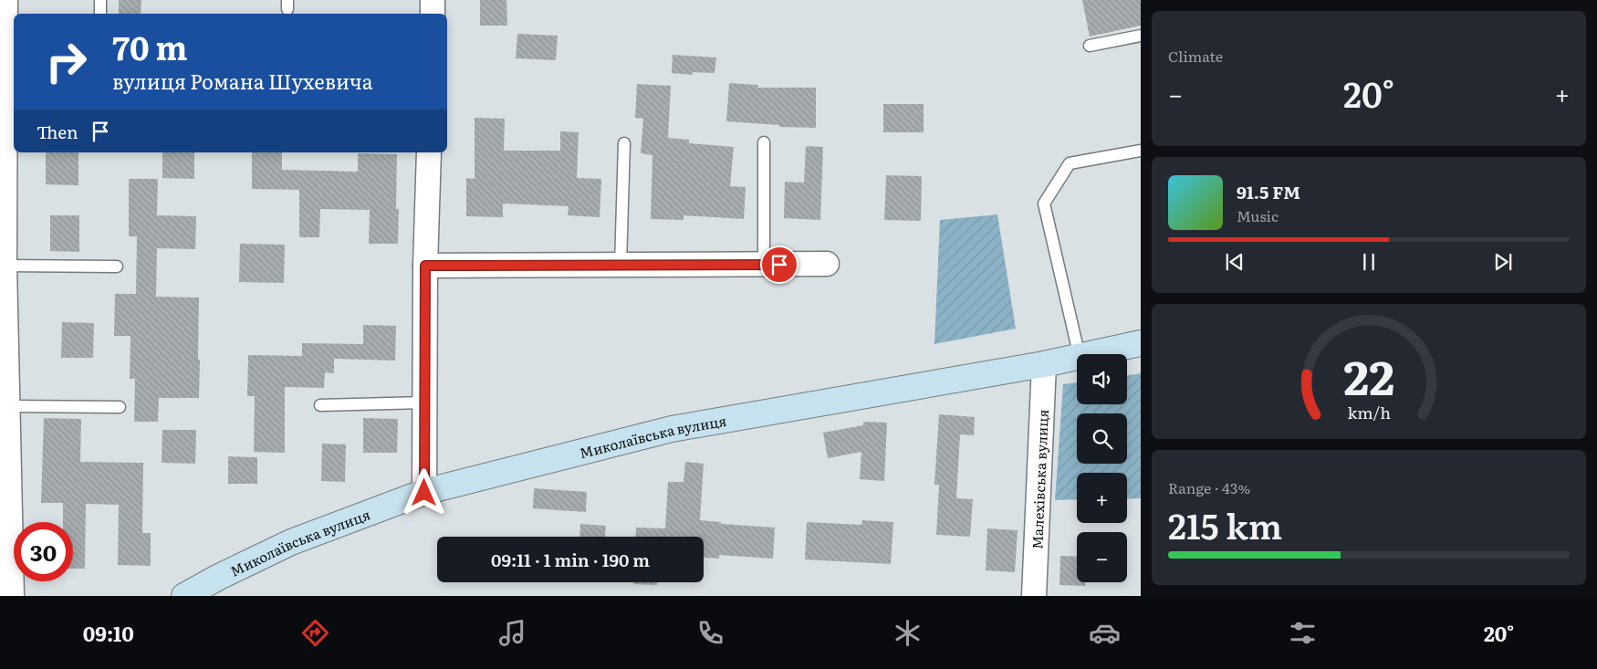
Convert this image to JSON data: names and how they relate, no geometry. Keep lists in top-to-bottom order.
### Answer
{
  "streets": {
    "main road": ["Миколаївська вулиця"],
    "street": ["Малехівська вулиця"]
  },
  "crossings": [
    ["Миколаївська вулиця", "Малехівська вулиця"]
  ],
  "page": {
    "tile": [
      "Climate",
      ["Range · 43%", "215 km"]
    ],
    "turn": ["70 m", "вулиця Романа Шухевича"],
    "heat": ["−", "20°", "+"],
    "then": "Then",
    "song": ["91.5 FM", "Music"],
    "map_buttons": ["+", "−"],
    "limit": "30",
    "trip": "09:11 · 1 min · 190 m",
    "tabs": ["09:10", "20°"],
    "gauge": ["22", "km/h"]
  }
}
